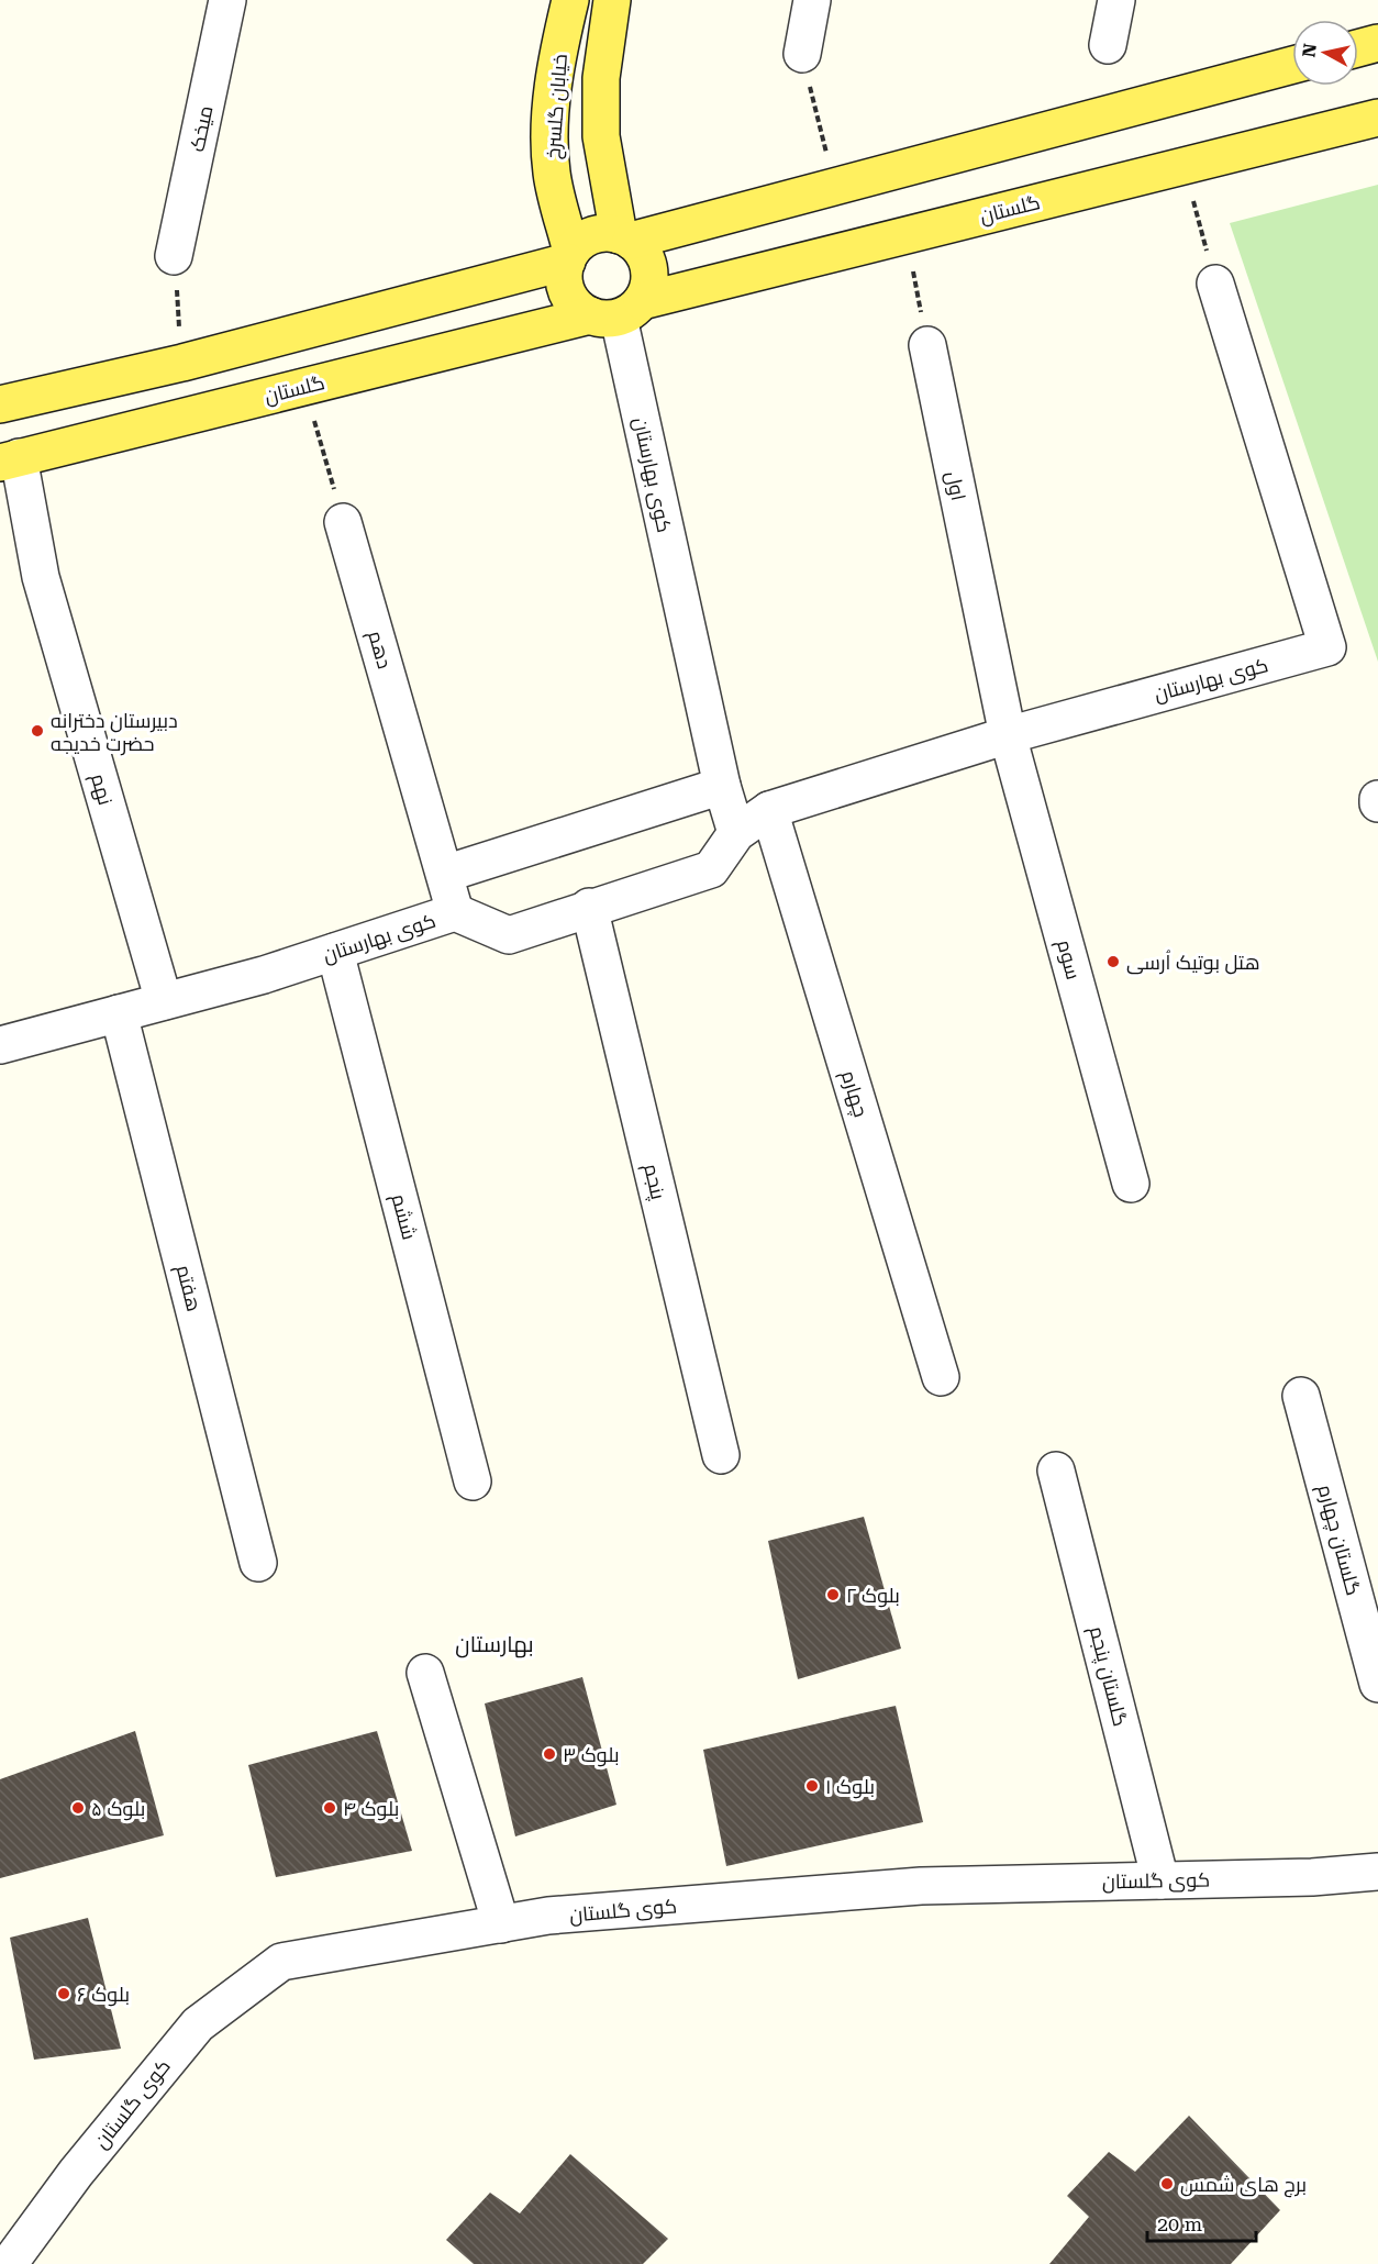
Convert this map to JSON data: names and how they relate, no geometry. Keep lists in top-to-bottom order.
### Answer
{
  "streets": {
    "main road": ["خیابان گلسرخ", "گلستان"],
    "street": [
      "میخک",
      "کوی بهارستان",
      "اول",
      "دهم",
      "نهم",
      "سوم",
      "چهارم",
      "پنجم",
      "ششم",
      "هفتم",
      "گلستان چهارم",
      "گلستان پنجم",
      "کوی گلستان"
    ]
  },
  "crossings": [
    ["خیابان گلسرخ", "گلستان"],
    ["خیابان گلسرخ", "کوی بهارستان"],
    ["گلستان", "کوی بهارستان"],
    ["گلستان", "نهم"],
    ["کوی بهارستان", "اول"],
    ["کوی بهارستان", "دهم"],
    ["کوی بهارستان", "نهم"],
    ["کوی بهارستان", "سوم"],
    ["کوی بهارستان", "چهارم"],
    ["کوی بهارستان", "پنجم"],
    ["کوی بهارستان", "ششم"],
    ["کوی بهارستان", "هفتم"],
    ["اول", "سوم"],
    ["گلستان پنجم", "کوی گلستان"]
  ],
  "districts": ["بهارستان"],
  "places": [
    "دبیرستان دخترانه حضرت خدیجه",
    "هتل بوتیک اُرسی",
    "بلوک ۲",
    "بلوک ۳",
    "بلوک ۱",
    "بلوک ۵",
    "بلوک ۴",
    "بلوک ۶",
    "برج های شمس"
  ],
  "scale_bar": "20 m",
  "north": "left"
}
